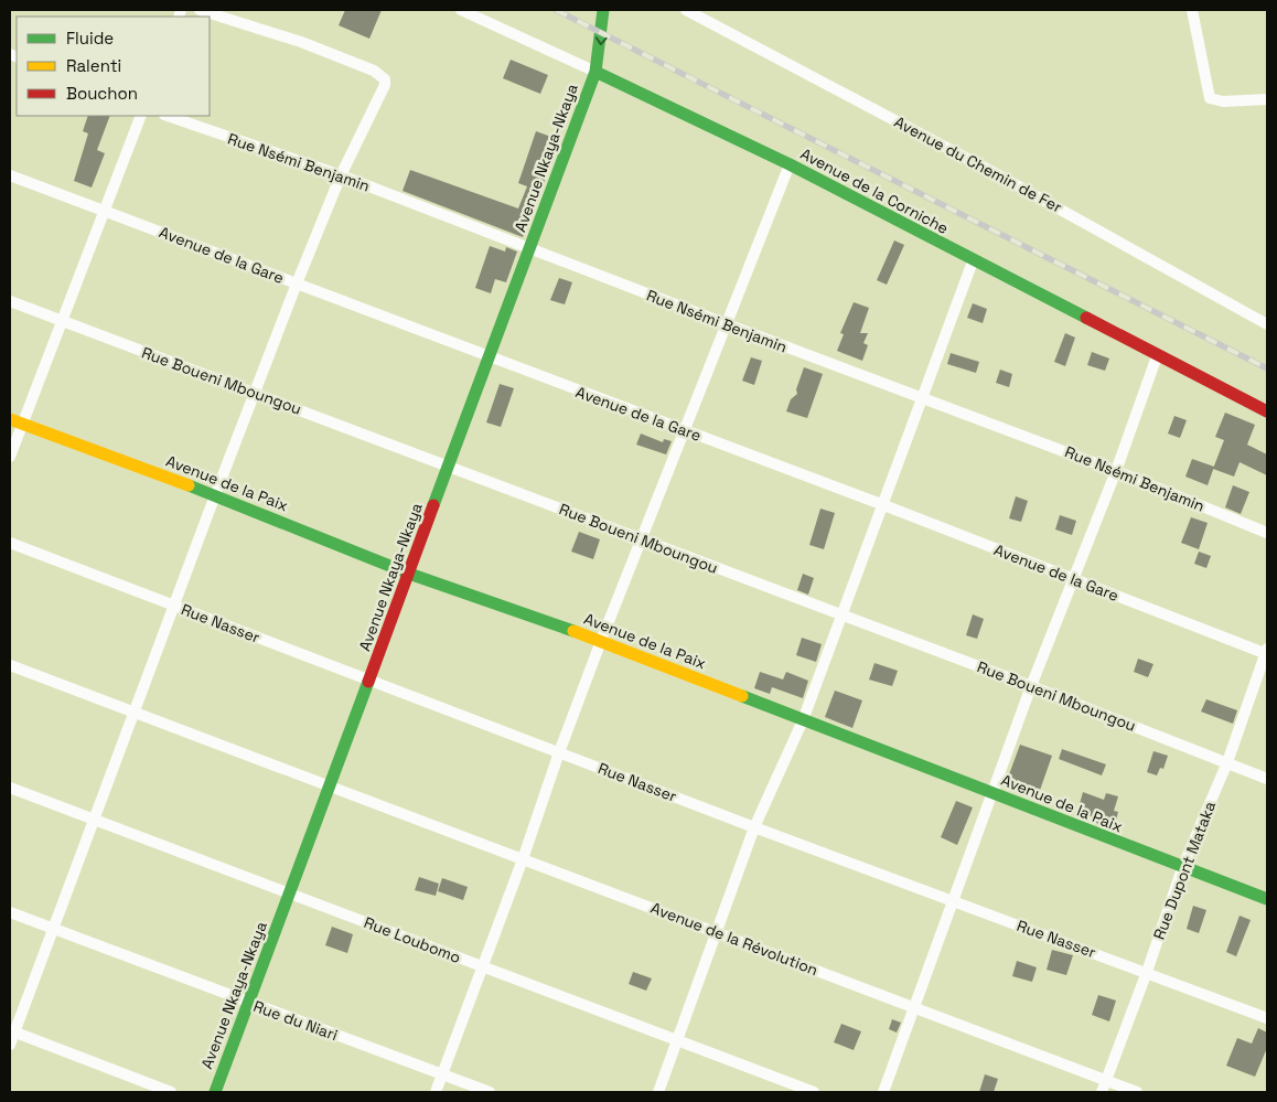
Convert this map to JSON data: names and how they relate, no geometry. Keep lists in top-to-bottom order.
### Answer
{
  "streets": {
    "street": [
      "Avenue Nkaya-Nkaya",
      "Rue Nsémi Benjamin",
      "Avenue du Chemin de Fer",
      "Avenue de la Corniche",
      "Avenue de la Gare",
      "Rue Boueni Mboungou",
      "Avenue de la Paix",
      "Rue Nasser",
      "Rue Dupont Mataka",
      "Avenue de la Révolution",
      "Rue Loubomo",
      "Rue du Niari"
    ]
  },
  "crossings": [
    ["Avenue Nkaya-Nkaya", "Rue Nsémi Benjamin"],
    ["Avenue Nkaya-Nkaya", "Avenue de la Corniche"],
    ["Avenue Nkaya-Nkaya", "Avenue de la Gare"],
    ["Avenue Nkaya-Nkaya", "Rue Boueni Mboungou"],
    ["Avenue Nkaya-Nkaya", "Avenue de la Paix"],
    ["Avenue Nkaya-Nkaya", "Rue Nasser"],
    ["Avenue Nkaya-Nkaya", "Avenue de la Révolution"],
    ["Avenue Nkaya-Nkaya", "Rue Loubomo"],
    ["Avenue Nkaya-Nkaya", "Rue du Niari"],
    ["Avenue de la Gare", "Rue Dupont Mataka"],
    ["Rue Boueni Mboungou", "Rue Dupont Mataka"],
    ["Avenue de la Paix", "Rue Dupont Mataka"],
    ["Rue Nasser", "Rue Dupont Mataka"],
    ["Rue Dupont Mataka", "Avenue de la Révolution"]
  ],
  "legend": ["Fluide", "Ralenti", "Bouchon"]
}
